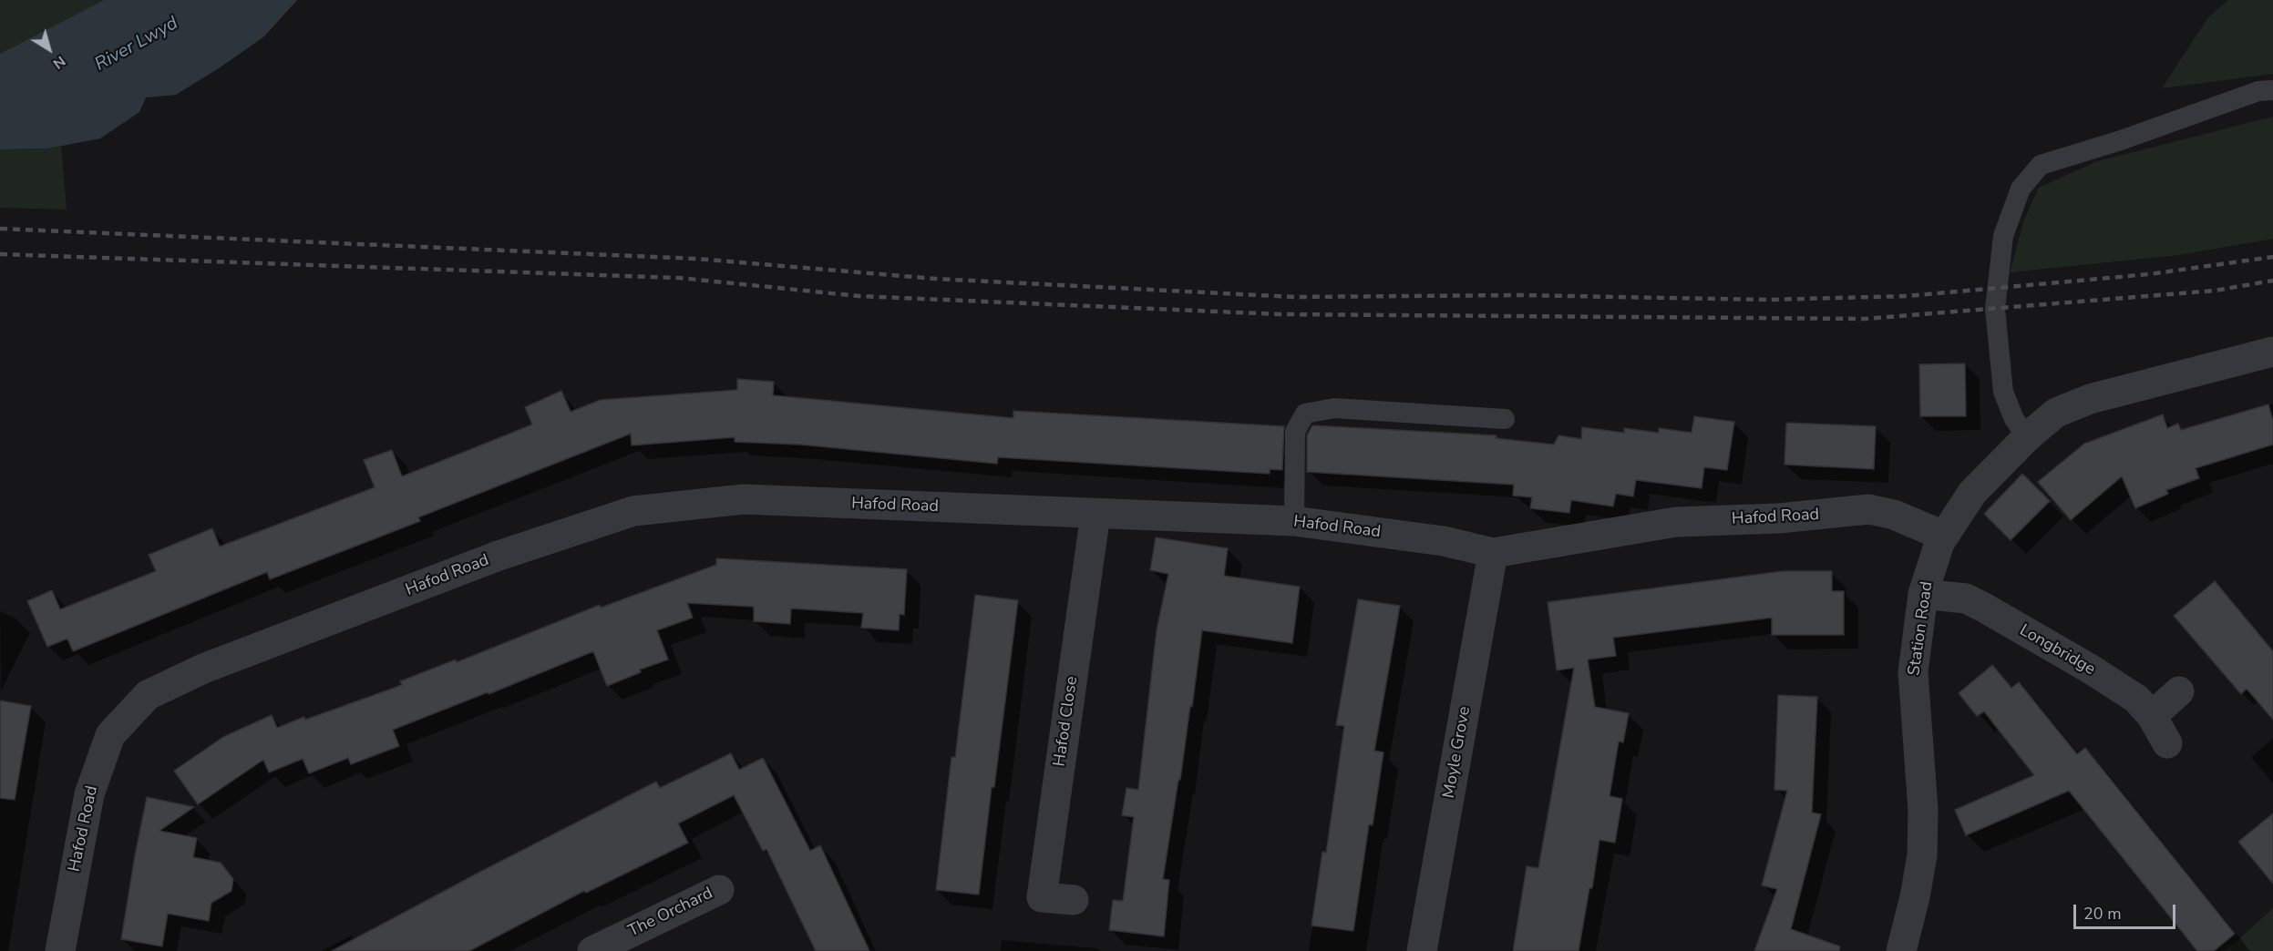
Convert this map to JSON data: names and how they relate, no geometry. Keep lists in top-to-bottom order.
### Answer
{
  "streets": {
    "street": [
      "Hafod Road",
      "Station Road",
      "Longbridge",
      "Hafod Close",
      "Moyle Grove",
      "The Orchard"
    ]
  },
  "crossings": [
    ["Hafod Road", "Station Road"],
    ["Hafod Road", "Hafod Close"],
    ["Hafod Road", "Moyle Grove"],
    ["Station Road", "Longbridge"]
  ],
  "water": ["River Lwyd"],
  "scale_bar": "20 m",
  "north": "bottom right"
}
